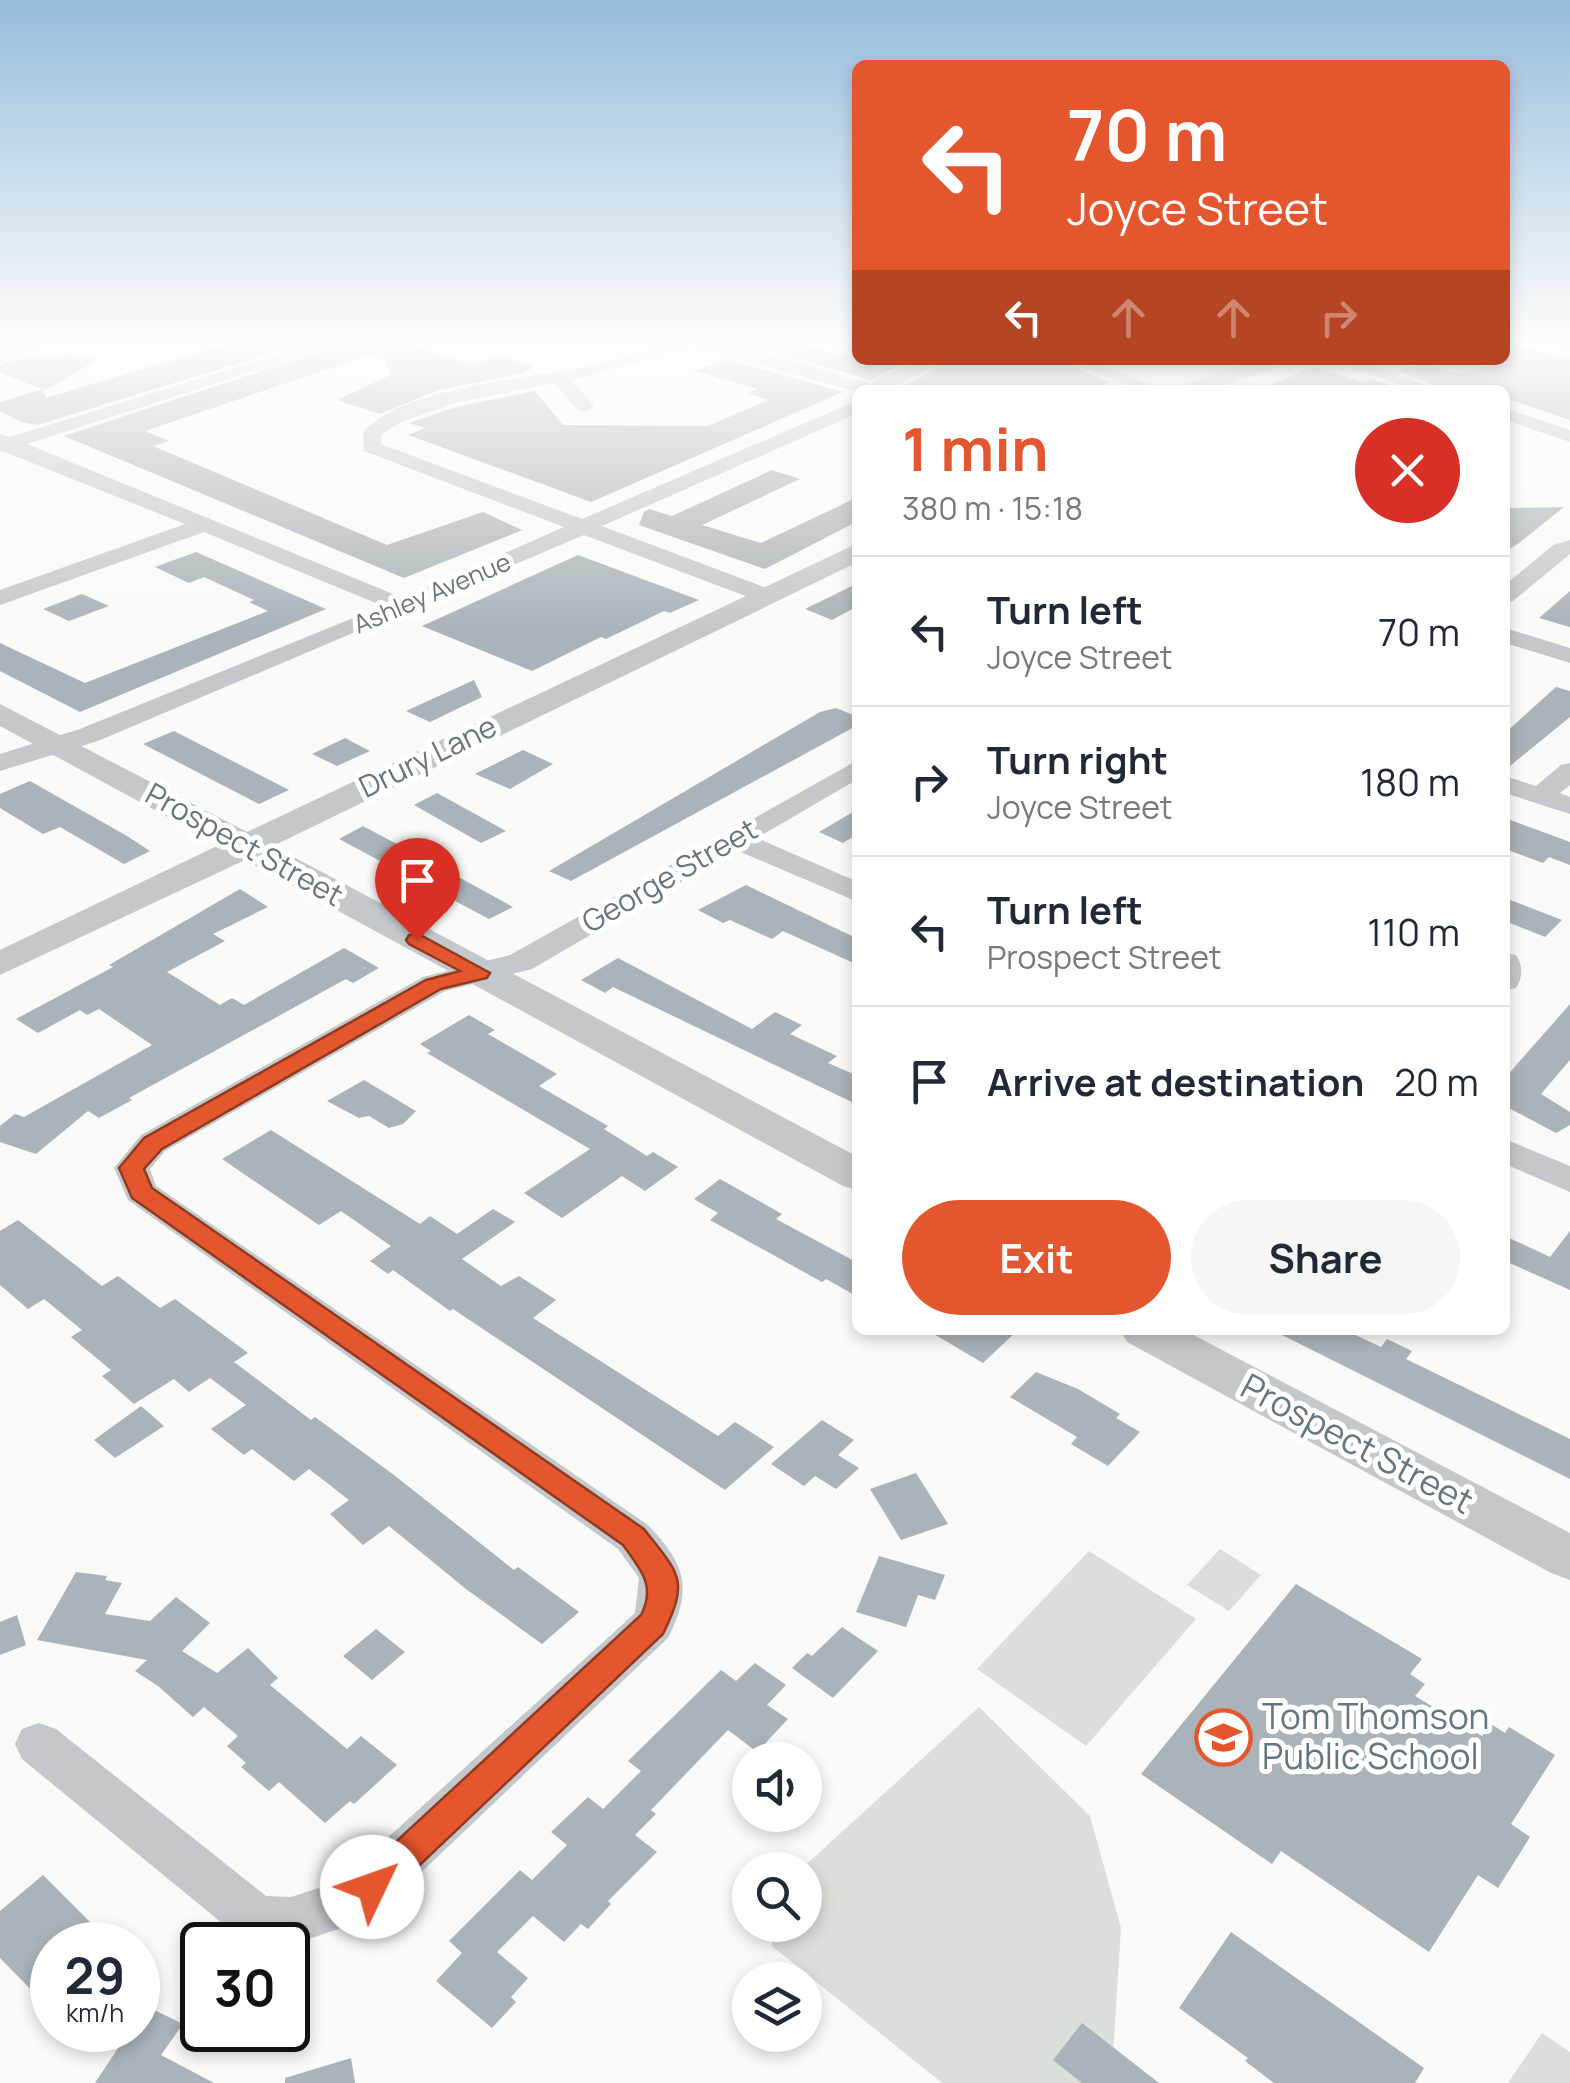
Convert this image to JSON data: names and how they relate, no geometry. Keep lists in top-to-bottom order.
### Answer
{
  "streets": {
    "street": [
      "Ashley Avenue",
      "Drury Lane",
      "Prospect Street",
      "George Street"
    ]
  },
  "crossings": [
    ["Ashley Avenue", "Prospect Street"],
    ["Drury Lane", "Prospect Street"],
    ["Prospect Street", "George Street"]
  ],
  "places": {
    "school or university": ["Tom Thomson Public School"]
  },
  "page": {
    "turn": ["70 m", "Joyce Street"],
    "heading": ["1 min", "380 m · 15:18"],
    "list": [
      {
        "name": "Turn left",
        "note": "Joyce Street",
        "value": "70 m"
      },
      {
        "name": "Turn right",
        "note": "Joyce Street",
        "value": "180 m"
      },
      {
        "name": "Turn left",
        "note": "Prospect Street",
        "value": "110 m"
      },
      {
        "name": "Arrive at destination",
        "value": "20 m"
      }
    ],
    "buttons": ["Exit", "Share"],
    "speed": "29 km/h",
    "limit": "30"
  }
}
